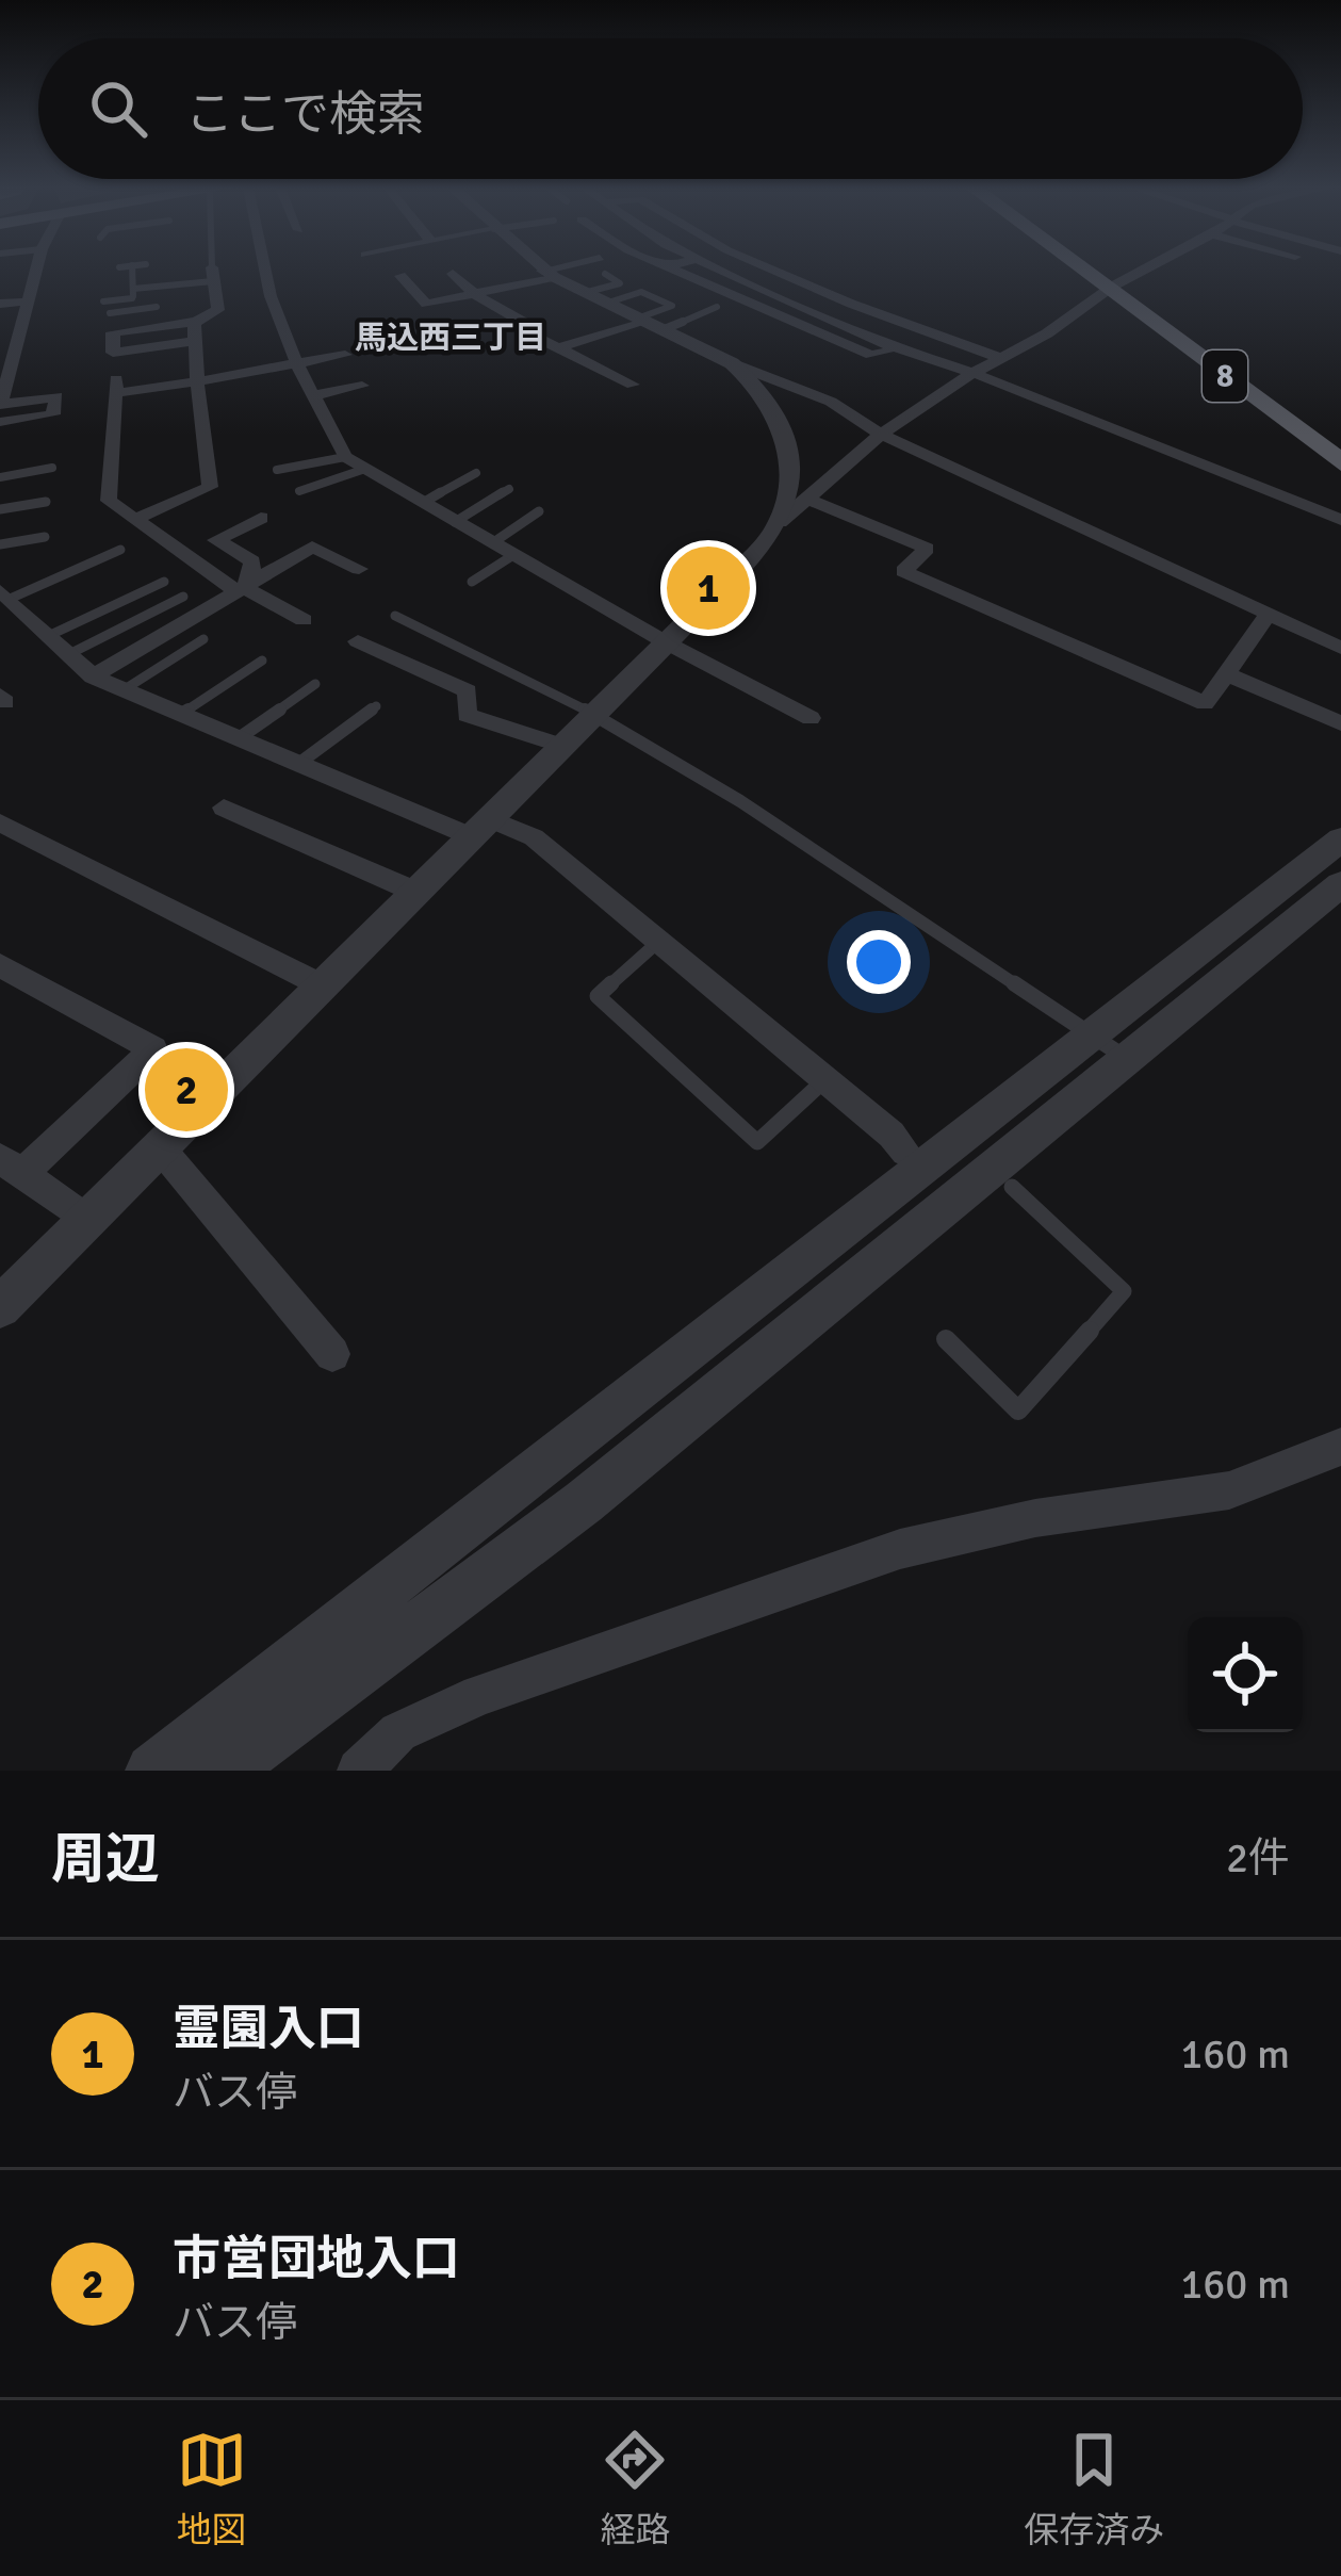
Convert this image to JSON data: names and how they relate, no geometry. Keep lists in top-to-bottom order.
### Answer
{
  "streets": {
    "main road": ["8"]
  },
  "districts": ["馬込西三丁目"],
  "page": {
    "search": "ここで検索",
    "pins": ["1", "2"],
    "heading": ["周辺", "2件"],
    "list": [
      {
        "mark": "1",
        "name": "霊園入口",
        "note": "バス停",
        "value": "160 m"
      },
      {
        "mark": "2",
        "name": "市営団地入口",
        "note": "バス停",
        "value": "160 m"
      }
    ],
    "nav": ["地図", "経路", "保存済み"]
  }
}
